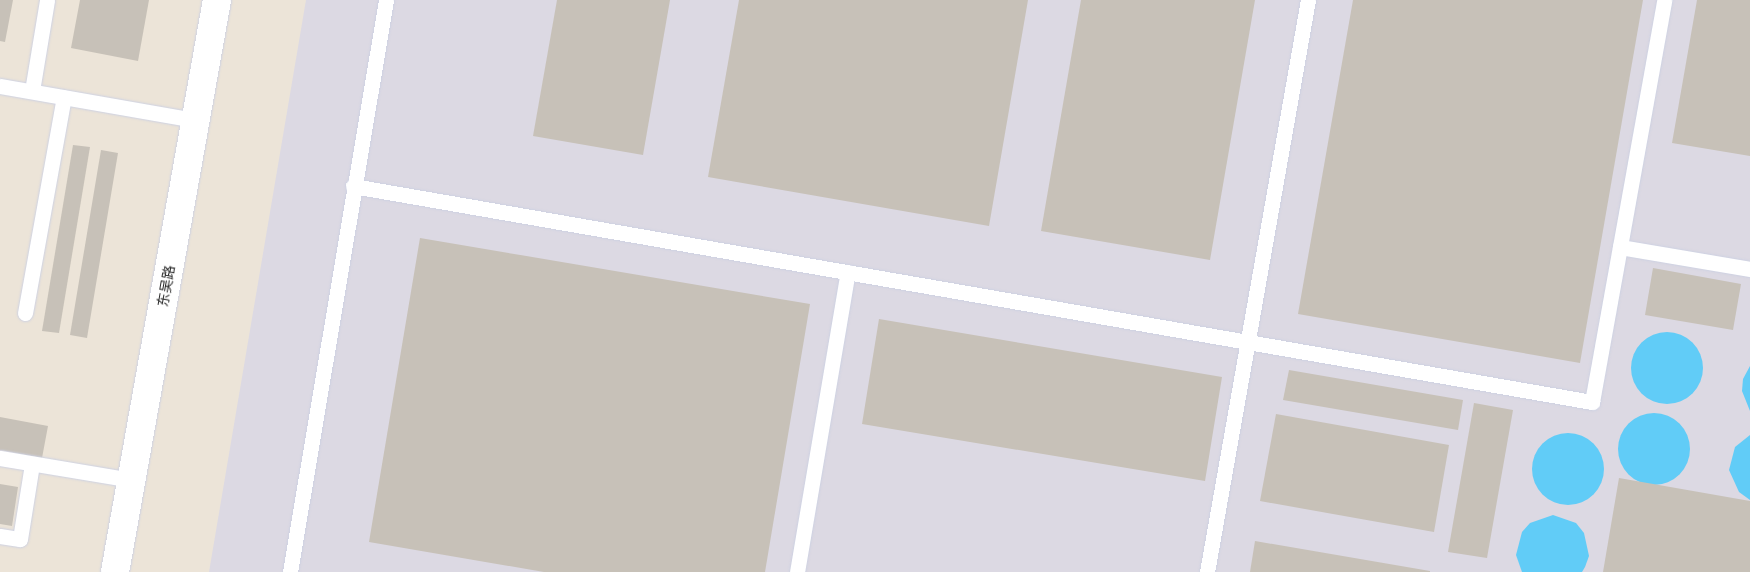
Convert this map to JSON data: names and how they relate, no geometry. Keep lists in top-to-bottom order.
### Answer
{
  "streets": {
    "street": ["东吴路"]
  }
}
